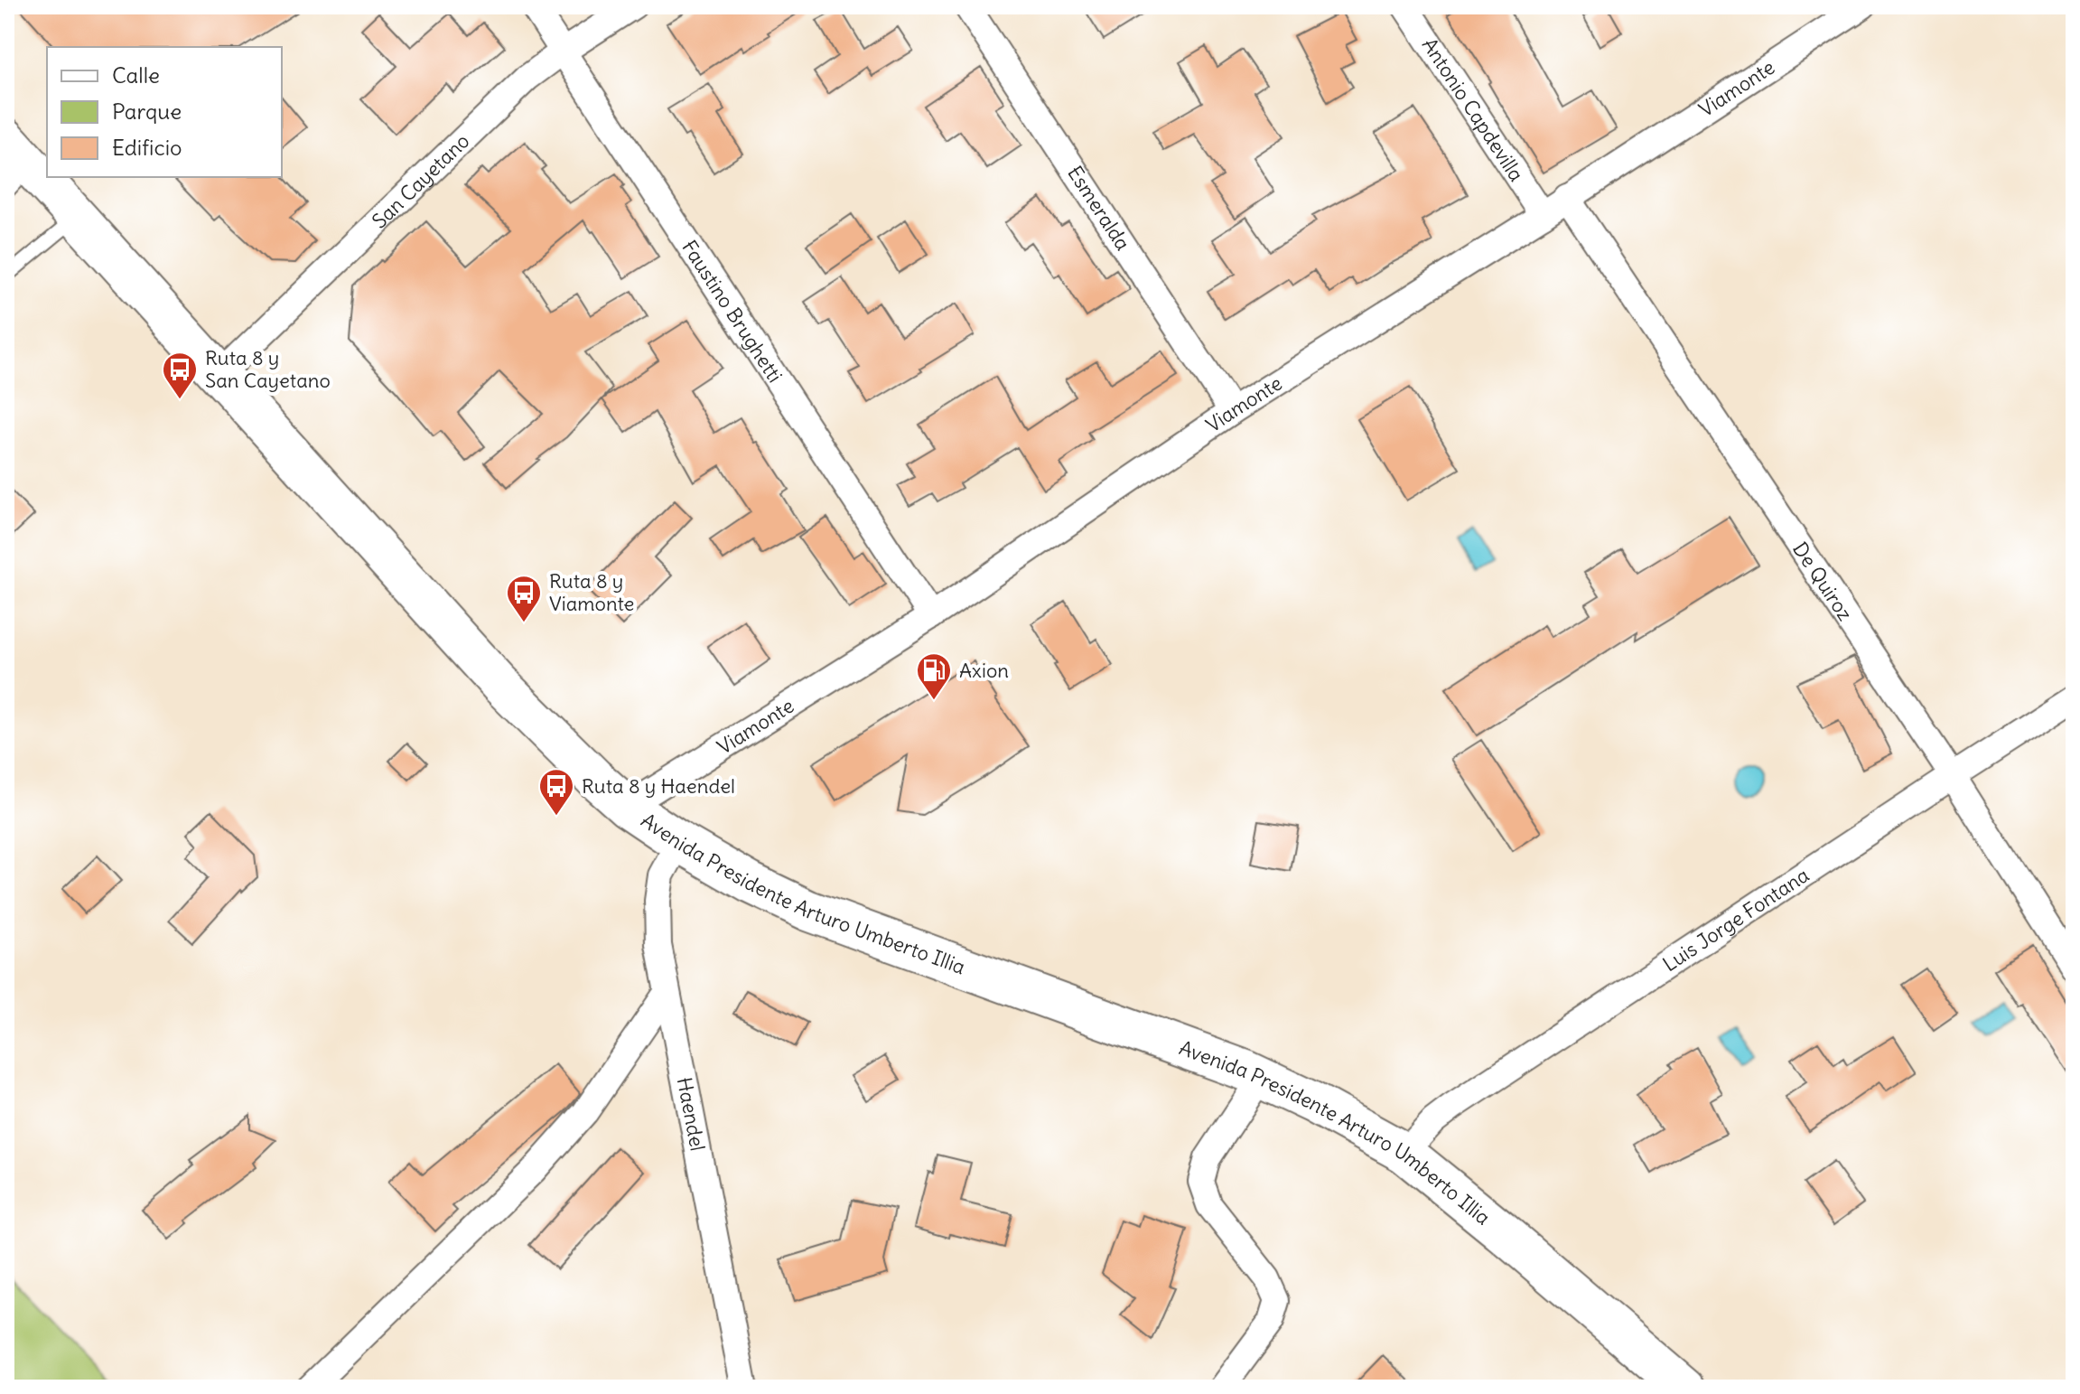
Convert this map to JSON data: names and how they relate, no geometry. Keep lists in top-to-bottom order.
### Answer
{
  "streets": {
    "main road": ["Avenida Presidente Arturo Umberto Illia"],
    "street": [
      "Viamonte",
      "Antonio Capdevilla",
      "San Cayetano",
      "Esmeralda",
      "Faustino Brughetti",
      "De Quiroz",
      "Luis Jorge Fontana",
      "Haendel"
    ]
  },
  "crossings": [
    ["Viamonte", "Antonio Capdevilla"],
    ["Viamonte", "Esmeralda"],
    ["Viamonte", "Faustino Brughetti"],
    ["Viamonte", "De Quiroz"],
    ["Viamonte", "Avenida Presidente Arturo Umberto Illia"],
    ["San Cayetano", "Faustino Brughetti"],
    ["San Cayetano", "Avenida Presidente Arturo Umberto Illia"],
    ["De Quiroz", "Luis Jorge Fontana"],
    ["Avenida Presidente Arturo Umberto Illia", "Luis Jorge Fontana"],
    ["Avenida Presidente Arturo Umberto Illia", "Haendel"]
  ],
  "places": {
    "bus stop": ["Ruta 8 y San Cayetano", "Ruta 8 y Viamonte", "Ruta 8 y Haendel"],
    "fuel station": ["Axion"]
  },
  "legend": ["Calle", "Parque", "Edificio"]
}
